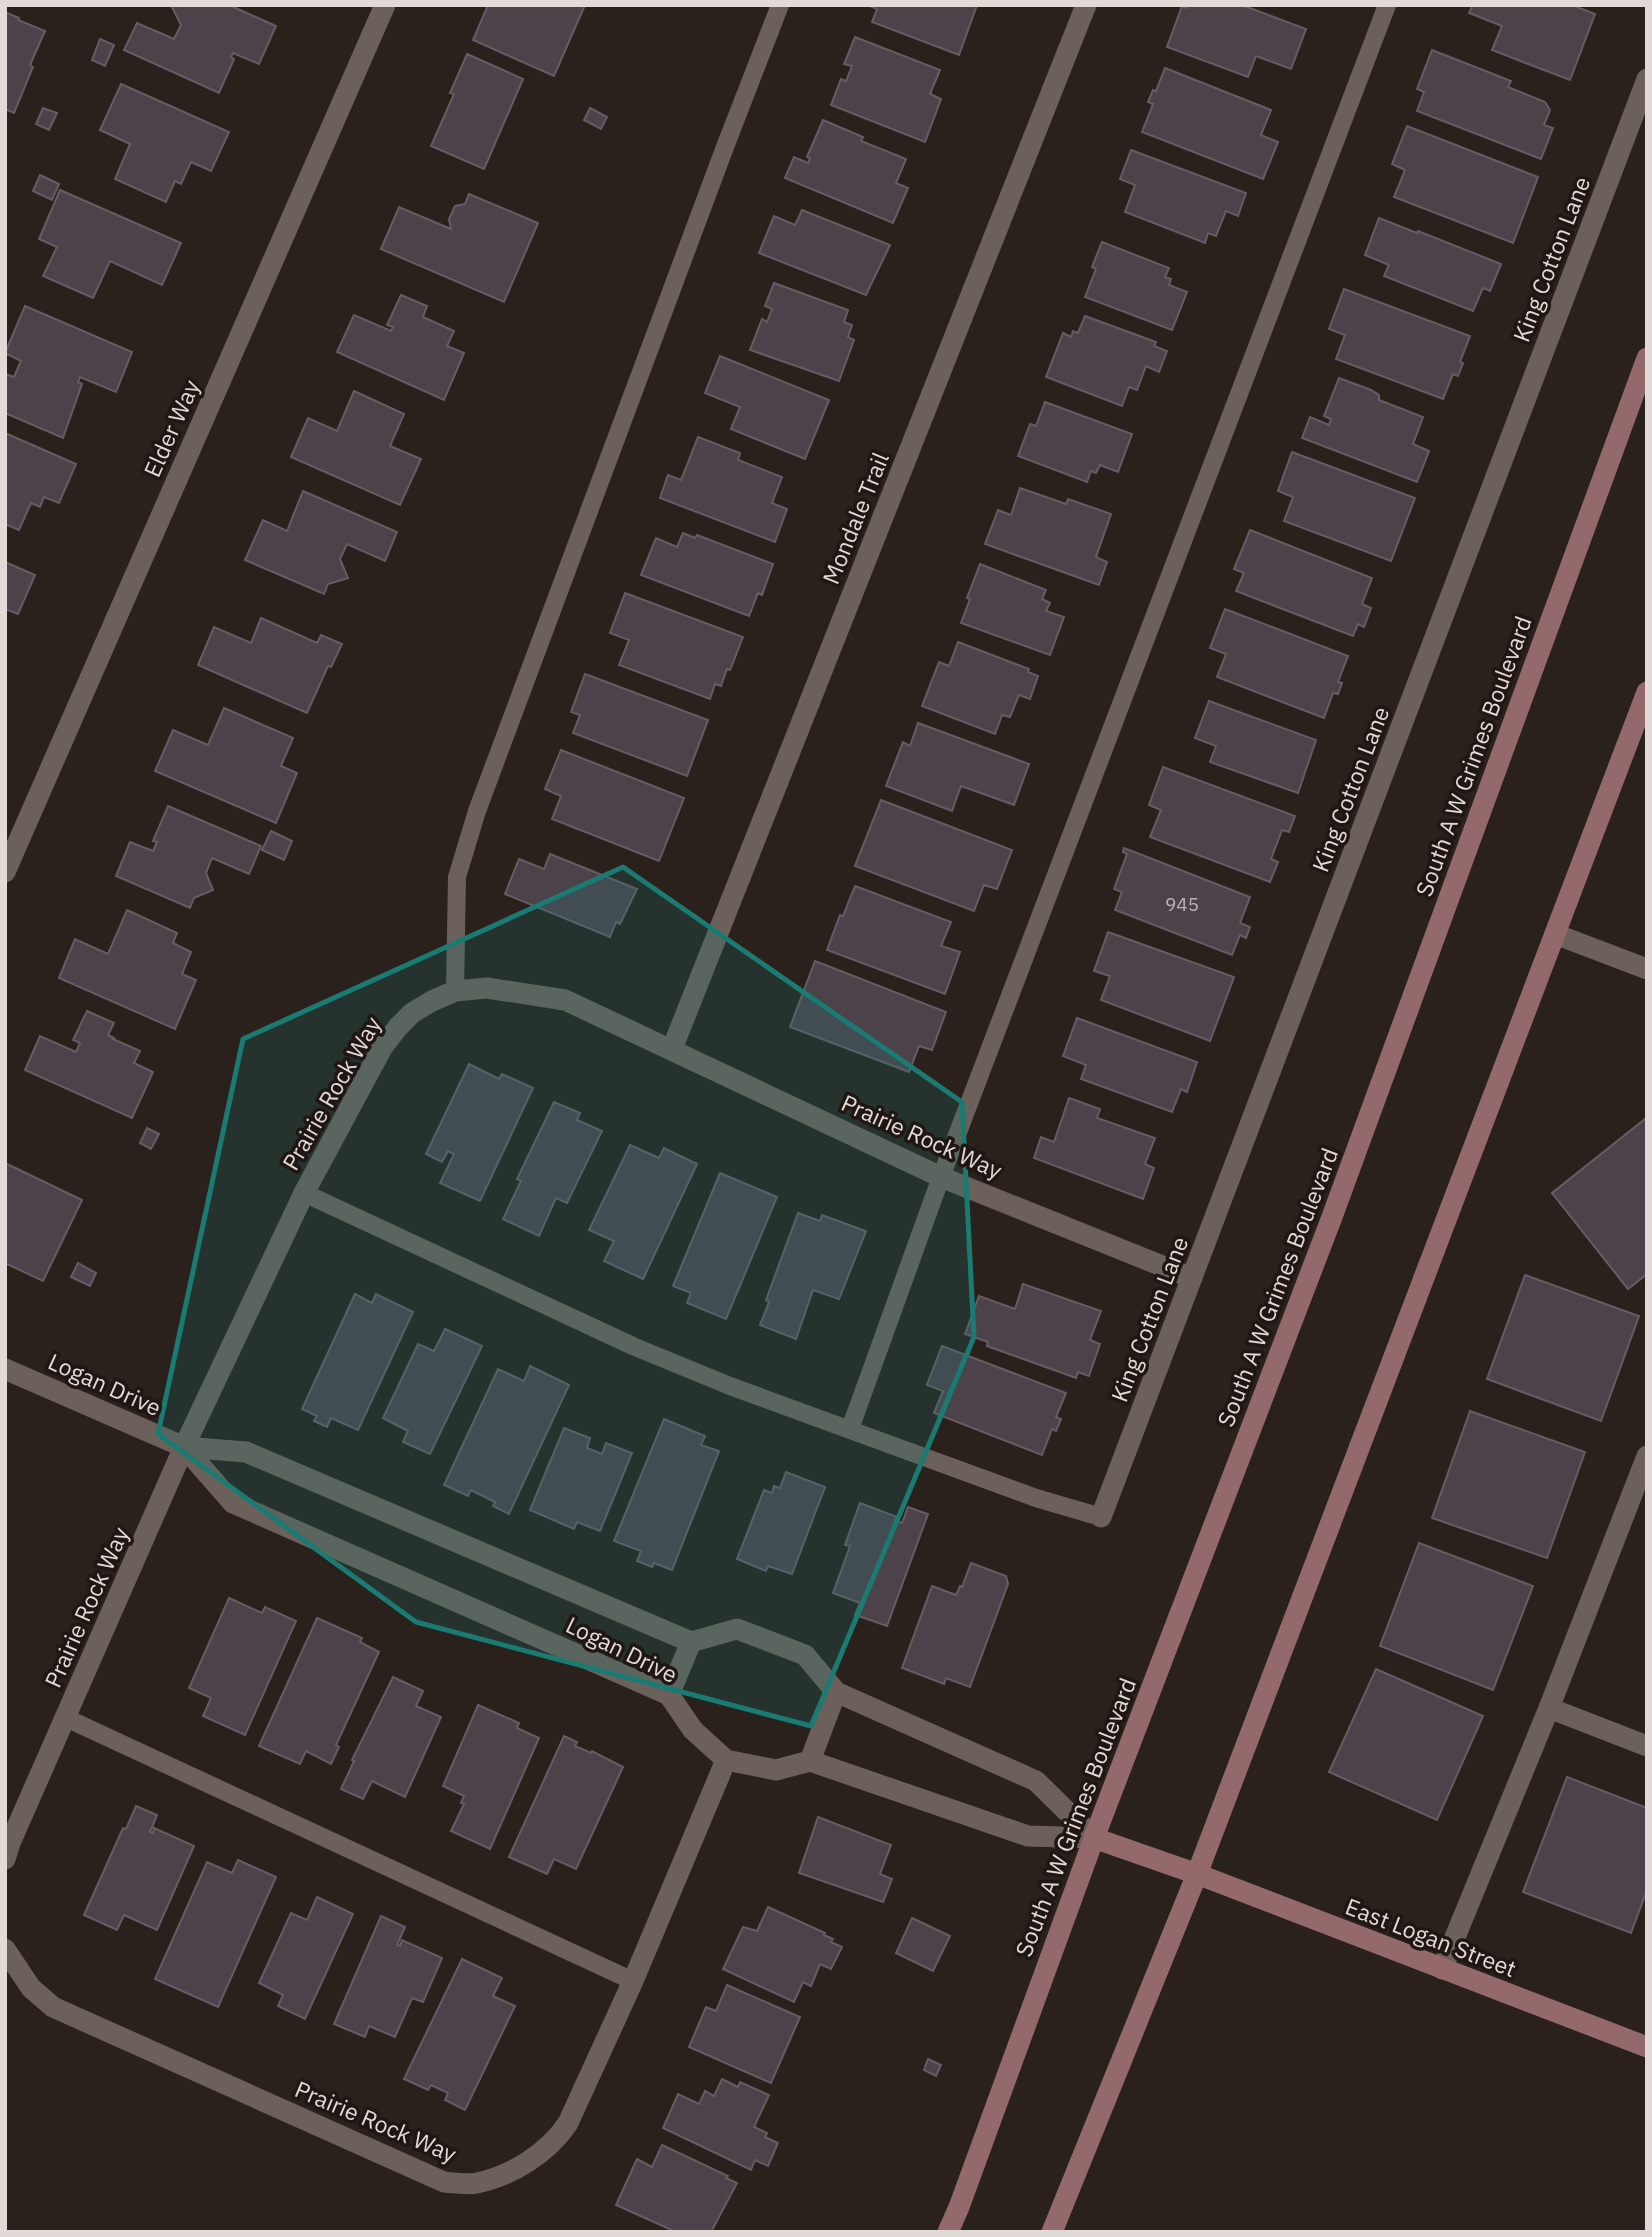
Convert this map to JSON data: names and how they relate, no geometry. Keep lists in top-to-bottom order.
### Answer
{
  "streets": {
    "main road": ["South A W Grimes Boulevard", "Logan Drive", "East Logan Street"],
    "street": [
      "King Cotton Lane",
      "Elder Way",
      "Mondale Trail",
      "Prairie Rock Way"
    ]
  },
  "crossings": [
    ["King Cotton Lane", "Prairie Rock Way"],
    ["Mondale Trail", "Prairie Rock Way"],
    ["South A W Grimes Boulevard", "Logan Drive"],
    ["Prairie Rock Way", "Logan Drive"],
    ["Logan Drive", "East Logan Street"]
  ],
  "house_numbers": ["945"]
}
